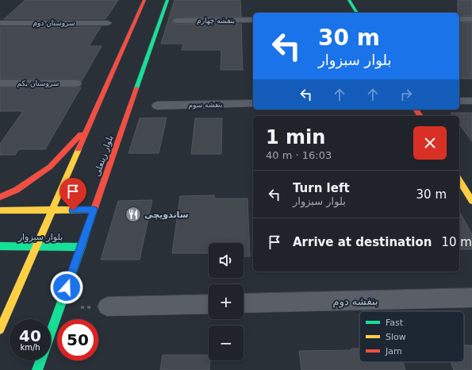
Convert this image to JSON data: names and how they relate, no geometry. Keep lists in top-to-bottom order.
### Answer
{
  "streets": {
    "main road": ["بلوار زینعلی", "بلوار سبزوار"],
    "street": [
      "بنفشه چهارم",
      "سروستان دوم",
      "سروستان یکم",
      "بنفشه سوم",
      "بنفشه دوم"
    ]
  },
  "crossings": [
    ["بلوار زینعلی", "بلوار سبزوار"]
  ],
  "places": {
    "restaurant": ["ساندویچی"]
  },
  "legend": ["Fast", "Slow", "Jam"],
  "page": {
    "turn": ["30 m", "بلوار سبزوار"],
    "heading": ["1 min", "40 m · 16:03"],
    "list": [
      {
        "name": "Turn left",
        "note": "بلوار سبزوار",
        "value": "30 m"
      },
      {
        "name": "Arrive at destination",
        "value": "10 m"
      }
    ],
    "map_buttons": ["+", "−"],
    "speed": "40 km/h",
    "limit": "50"
  }
}
